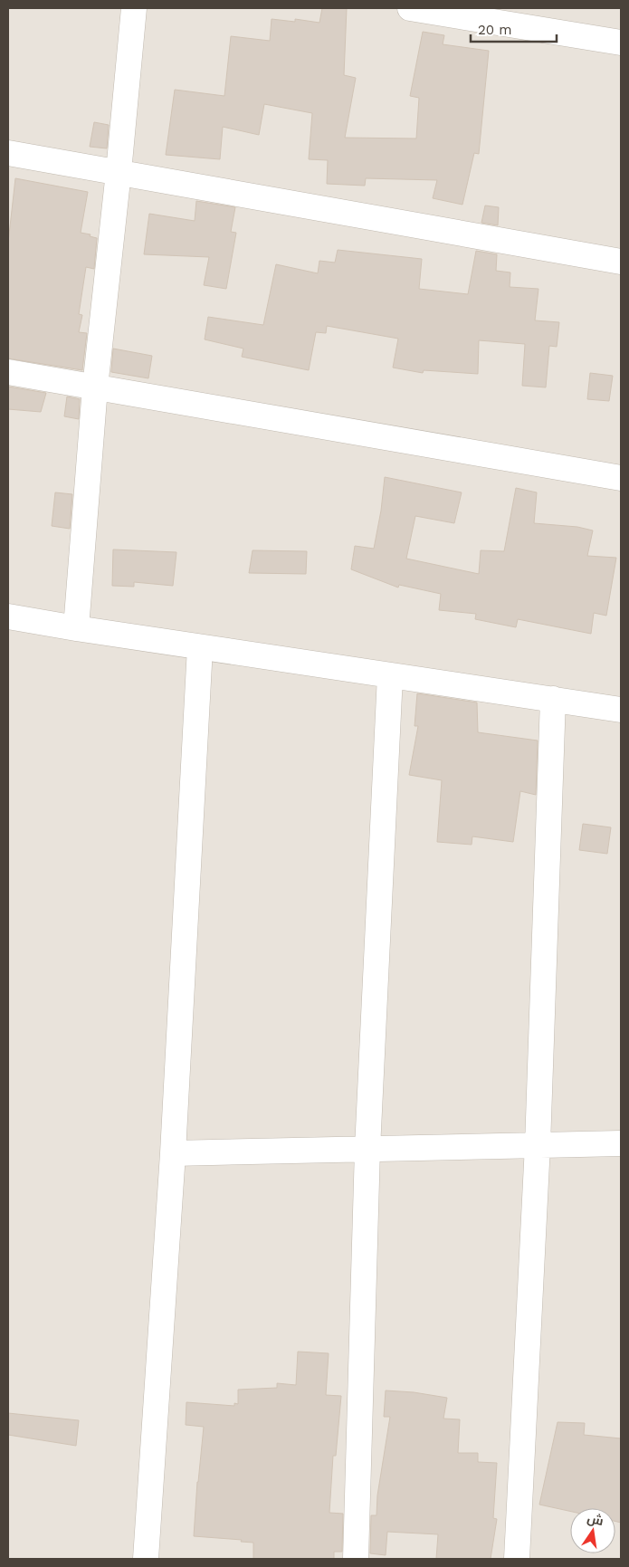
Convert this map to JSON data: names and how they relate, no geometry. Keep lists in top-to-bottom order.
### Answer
{
  "scale_bar": "20 m",
  "north": "top"
}
